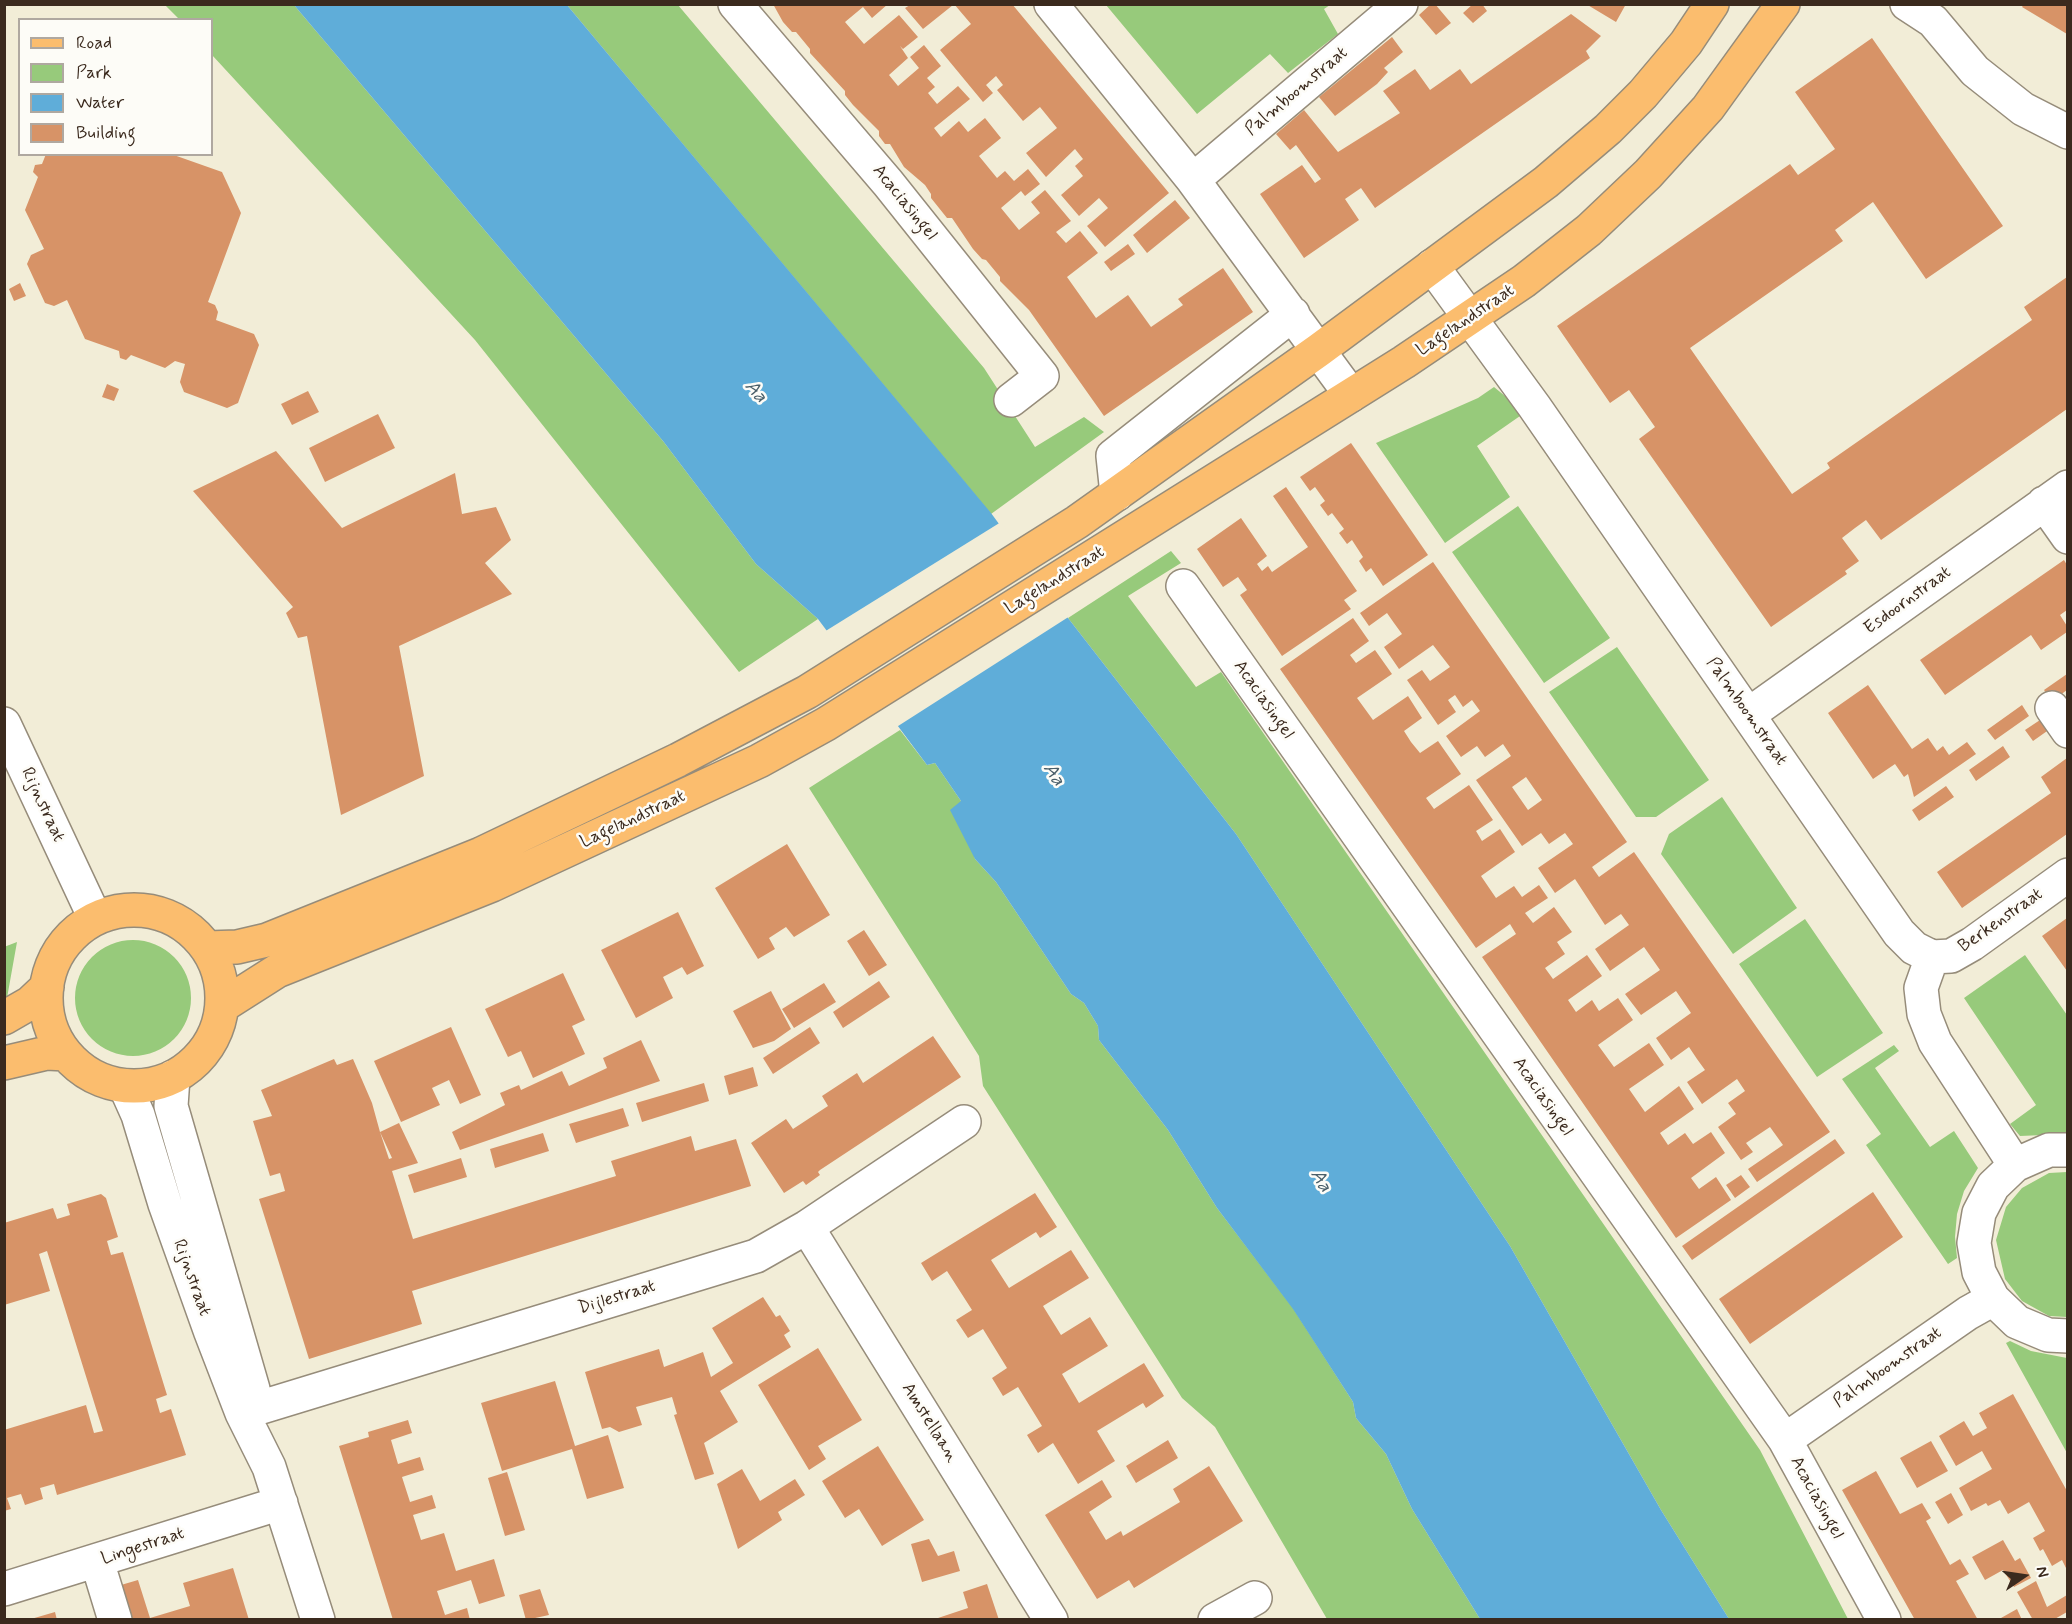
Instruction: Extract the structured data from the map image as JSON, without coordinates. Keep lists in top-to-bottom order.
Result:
{
  "streets": {
    "main road": ["Lagelandstraat"],
    "street": [
      "Palmboomstraat",
      "Acaciasingel",
      "Esdoornstraat",
      "Rijnstraat",
      "Berkenstraat",
      "Dijlestraat",
      "Amstellaan",
      "Lingestraat"
    ]
  },
  "crossings": [
    ["Palmboomstraat", "Acaciasingel"],
    ["Palmboomstraat", "Lagelandstraat"],
    ["Palmboomstraat", "Esdoornstraat"],
    ["Palmboomstraat", "Berkenstraat"],
    ["Lagelandstraat", "Rijnstraat"],
    ["Rijnstraat", "Dijlestraat"],
    ["Rijnstraat", "Lingestraat"],
    ["Dijlestraat", "Amstellaan"]
  ],
  "water": ["Aa"],
  "legend": [
    "Road",
    "Park",
    "Water",
    "Building"
  ],
  "north": "right"
}
